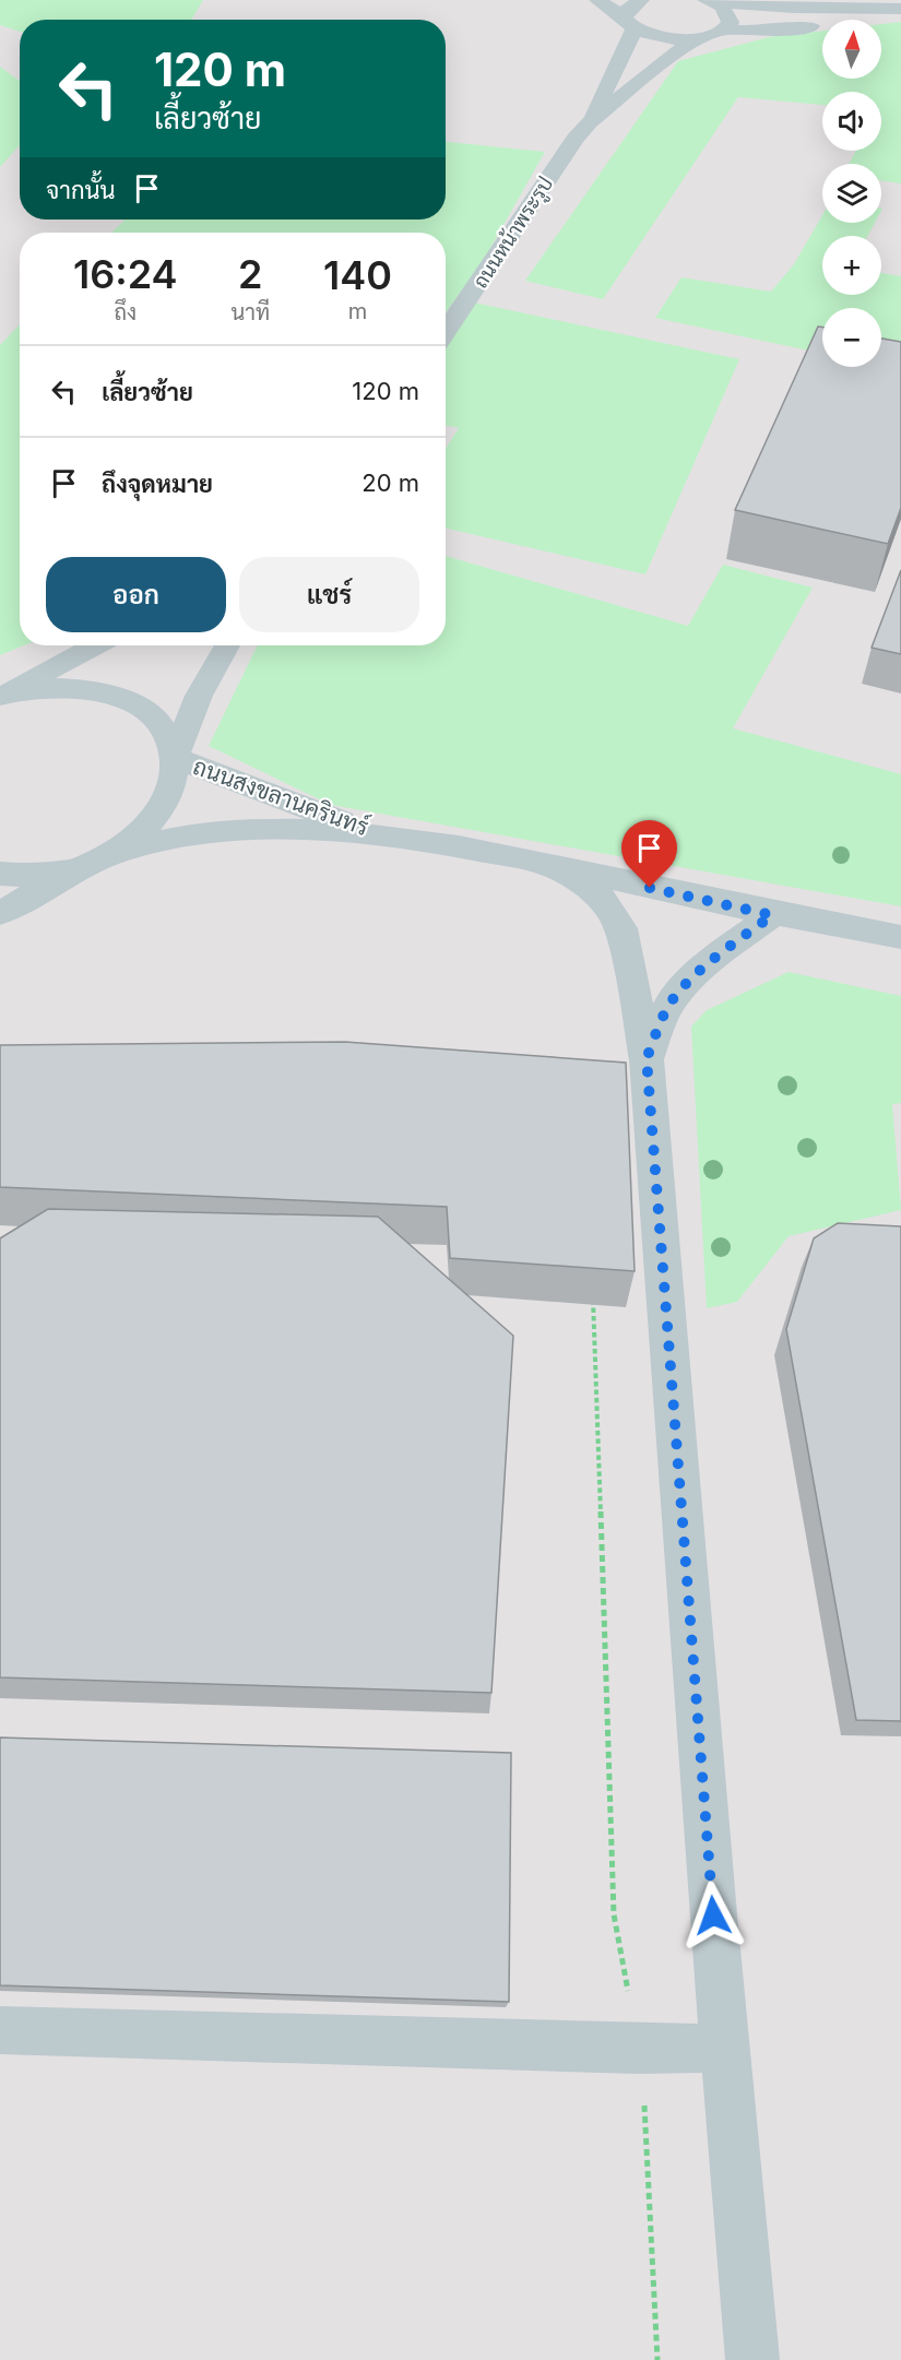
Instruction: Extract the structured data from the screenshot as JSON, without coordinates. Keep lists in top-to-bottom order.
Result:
{
  "streets": {
    "street": ["ถนนหน้าพระรูป", "ถนนสงขลานครินทร์"]
  },
  "north": "top",
  "page": {
    "map_buttons": ["+", "−"],
    "turn": ["120 m", "เลี้ยวซ้าย"],
    "then": "จากนั้น",
    "eta": [
      "16:24",
      "ถึง",
      "2",
      "นาที",
      "140",
      "m"
    ],
    "list": [
      {
        "name": "เลี้ยวซ้าย",
        "value": "120 m"
      },
      {
        "name": "ถึงจุดหมาย",
        "value": "20 m"
      }
    ],
    "buttons": ["ออก", "แชร์"]
  }
}
